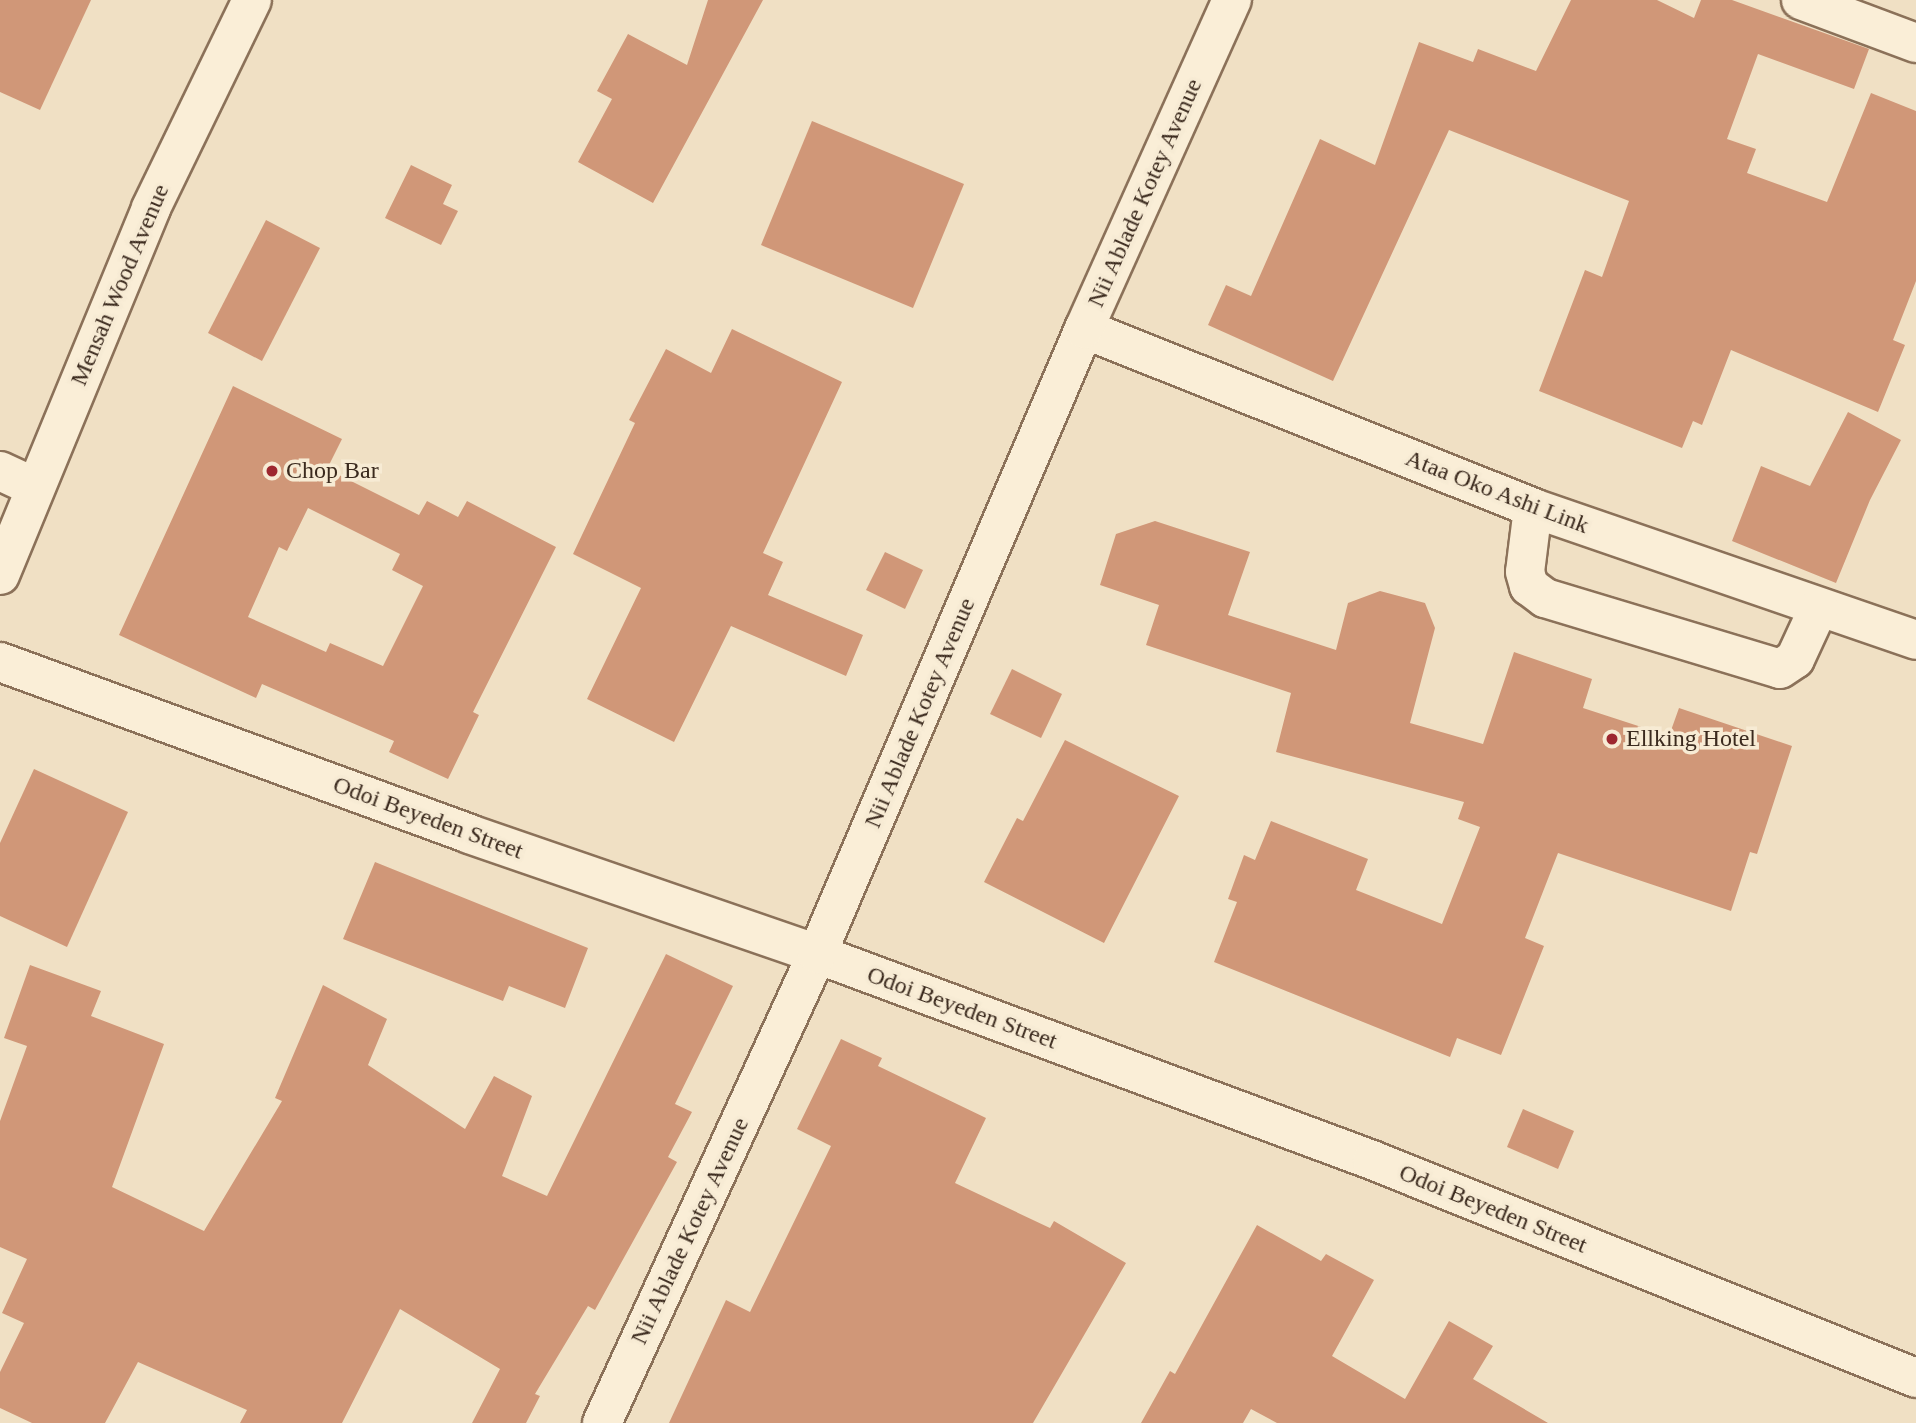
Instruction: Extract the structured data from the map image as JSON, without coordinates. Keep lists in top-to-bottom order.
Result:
{
  "streets": {
    "street": [
      "Nii Ablade Kotey Avenue",
      "Mensah Wood Avenue",
      "Ataa Oko Ashi Link",
      "Odoi Beyeden Street"
    ]
  },
  "crossings": [
    ["Nii Ablade Kotey Avenue", "Ataa Oko Ashi Link"],
    ["Nii Ablade Kotey Avenue", "Odoi Beyeden Street"]
  ],
  "places": ["Chop Bar", "Ellking Hotel"]
}
